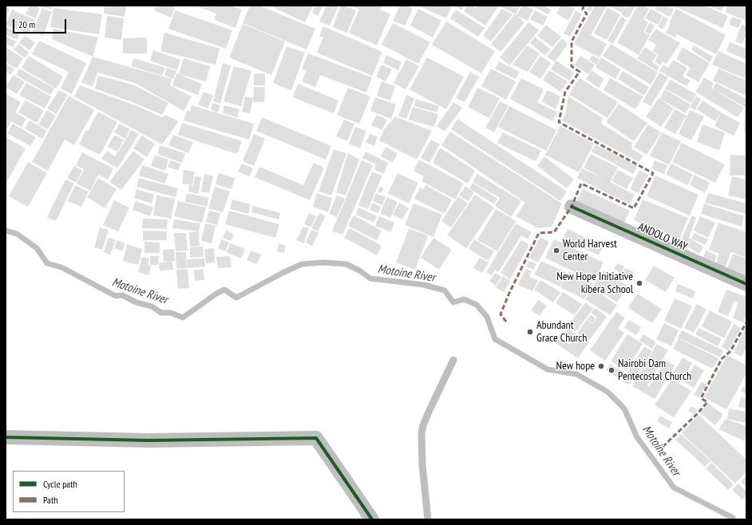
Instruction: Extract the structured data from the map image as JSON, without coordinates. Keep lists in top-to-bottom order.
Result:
{
  "streets": {
    "street": ["ANDOLO WAY"]
  },
  "water": ["Motoine River"],
  "places": [
    "World Harvest Center",
    "New Hope Initiative kibera School",
    "Abundant Grace Church",
    "New hope",
    "Nairobi Dam Pentecostal Church"
  ],
  "legend": ["Cycle path", "Path"],
  "scale_bar": "20 m"
}
